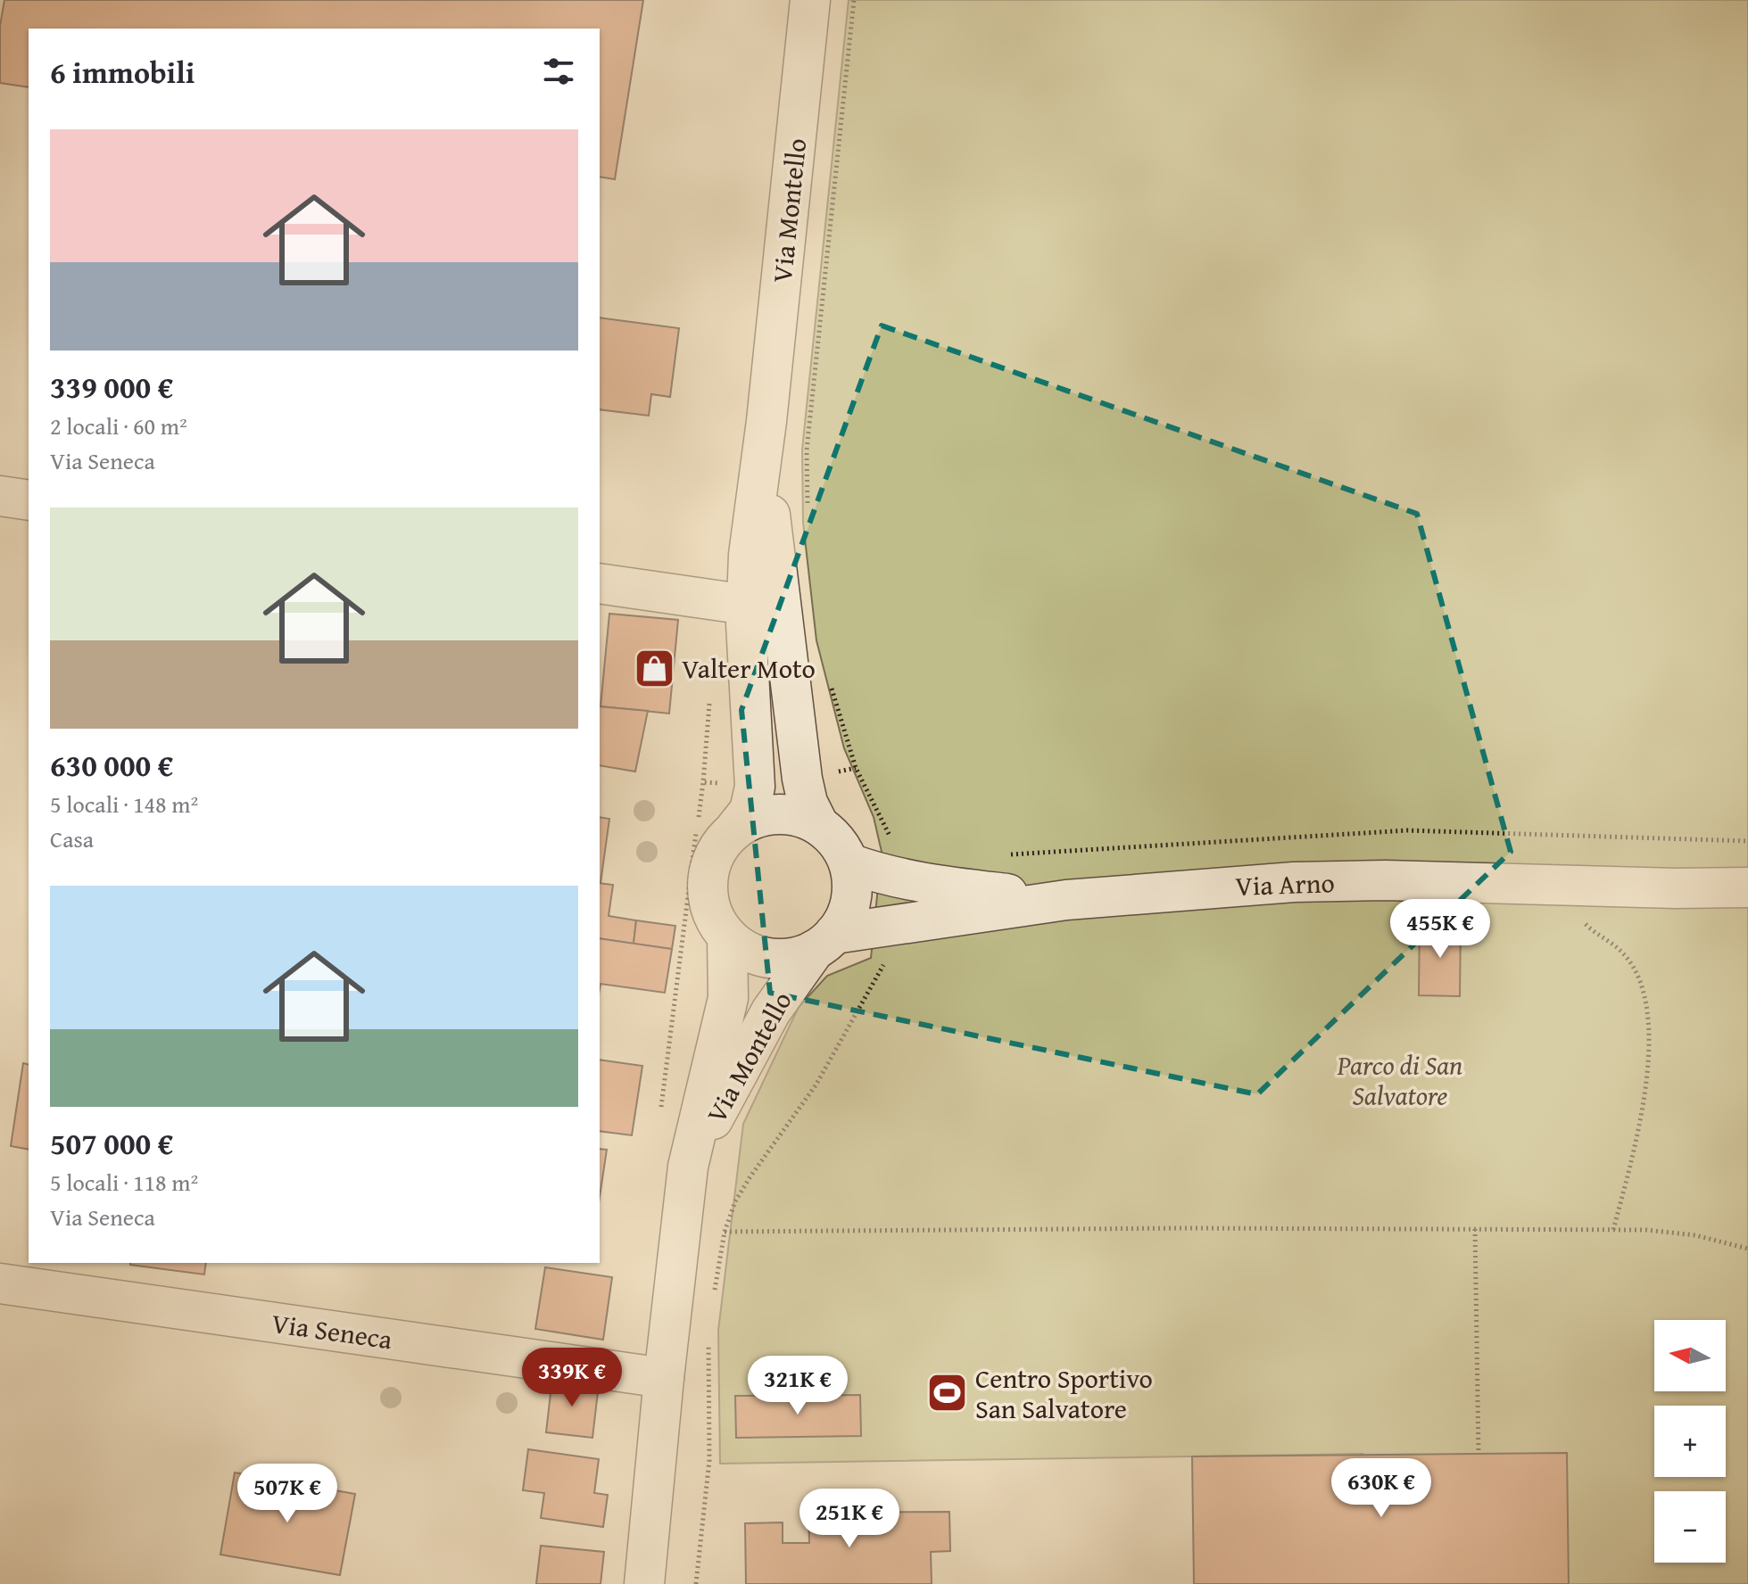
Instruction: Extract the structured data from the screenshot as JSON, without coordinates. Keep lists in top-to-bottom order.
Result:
{
  "streets": {
    "street": ["Via Montello", "Via Arno", "Via Seneca"]
  },
  "crossings": [
    ["Via Montello", "Via Arno"],
    ["Via Montello", "Via Seneca"]
  ],
  "parks": ["Parco di San Salvatore"],
  "places": {
    "shop": ["Valter Moto"],
    "sports": ["Centro Sportivo San Salvatore"]
  },
  "north": "left",
  "page": {
    "heading": "6 immobili",
    "list": [
      {
        "name": "339 000 €",
        "note": "2 locali · 60 m² · Via Seneca"
      },
      {
        "name": "630 000 €",
        "note": "5 locali · 148 m² · Casa"
      },
      {
        "name": "507 000 €",
        "note": "5 locali · 118 m² · Via Seneca"
      }
    ],
    "price": [
      "455K €",
      "339K €",
      "321K €",
      "630K €",
      "507K €",
      "251K €"
    ],
    "map_buttons": ["+", "−"]
  }
}
